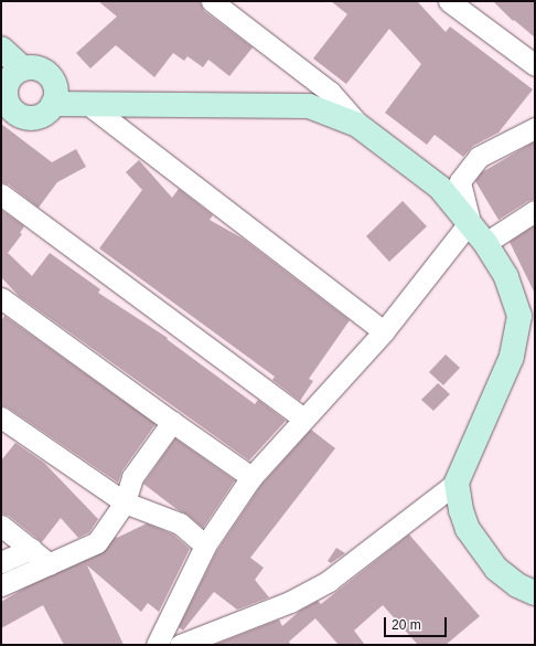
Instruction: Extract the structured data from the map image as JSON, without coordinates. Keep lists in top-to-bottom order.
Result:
{
  "scale_bar": "20 m"
}
